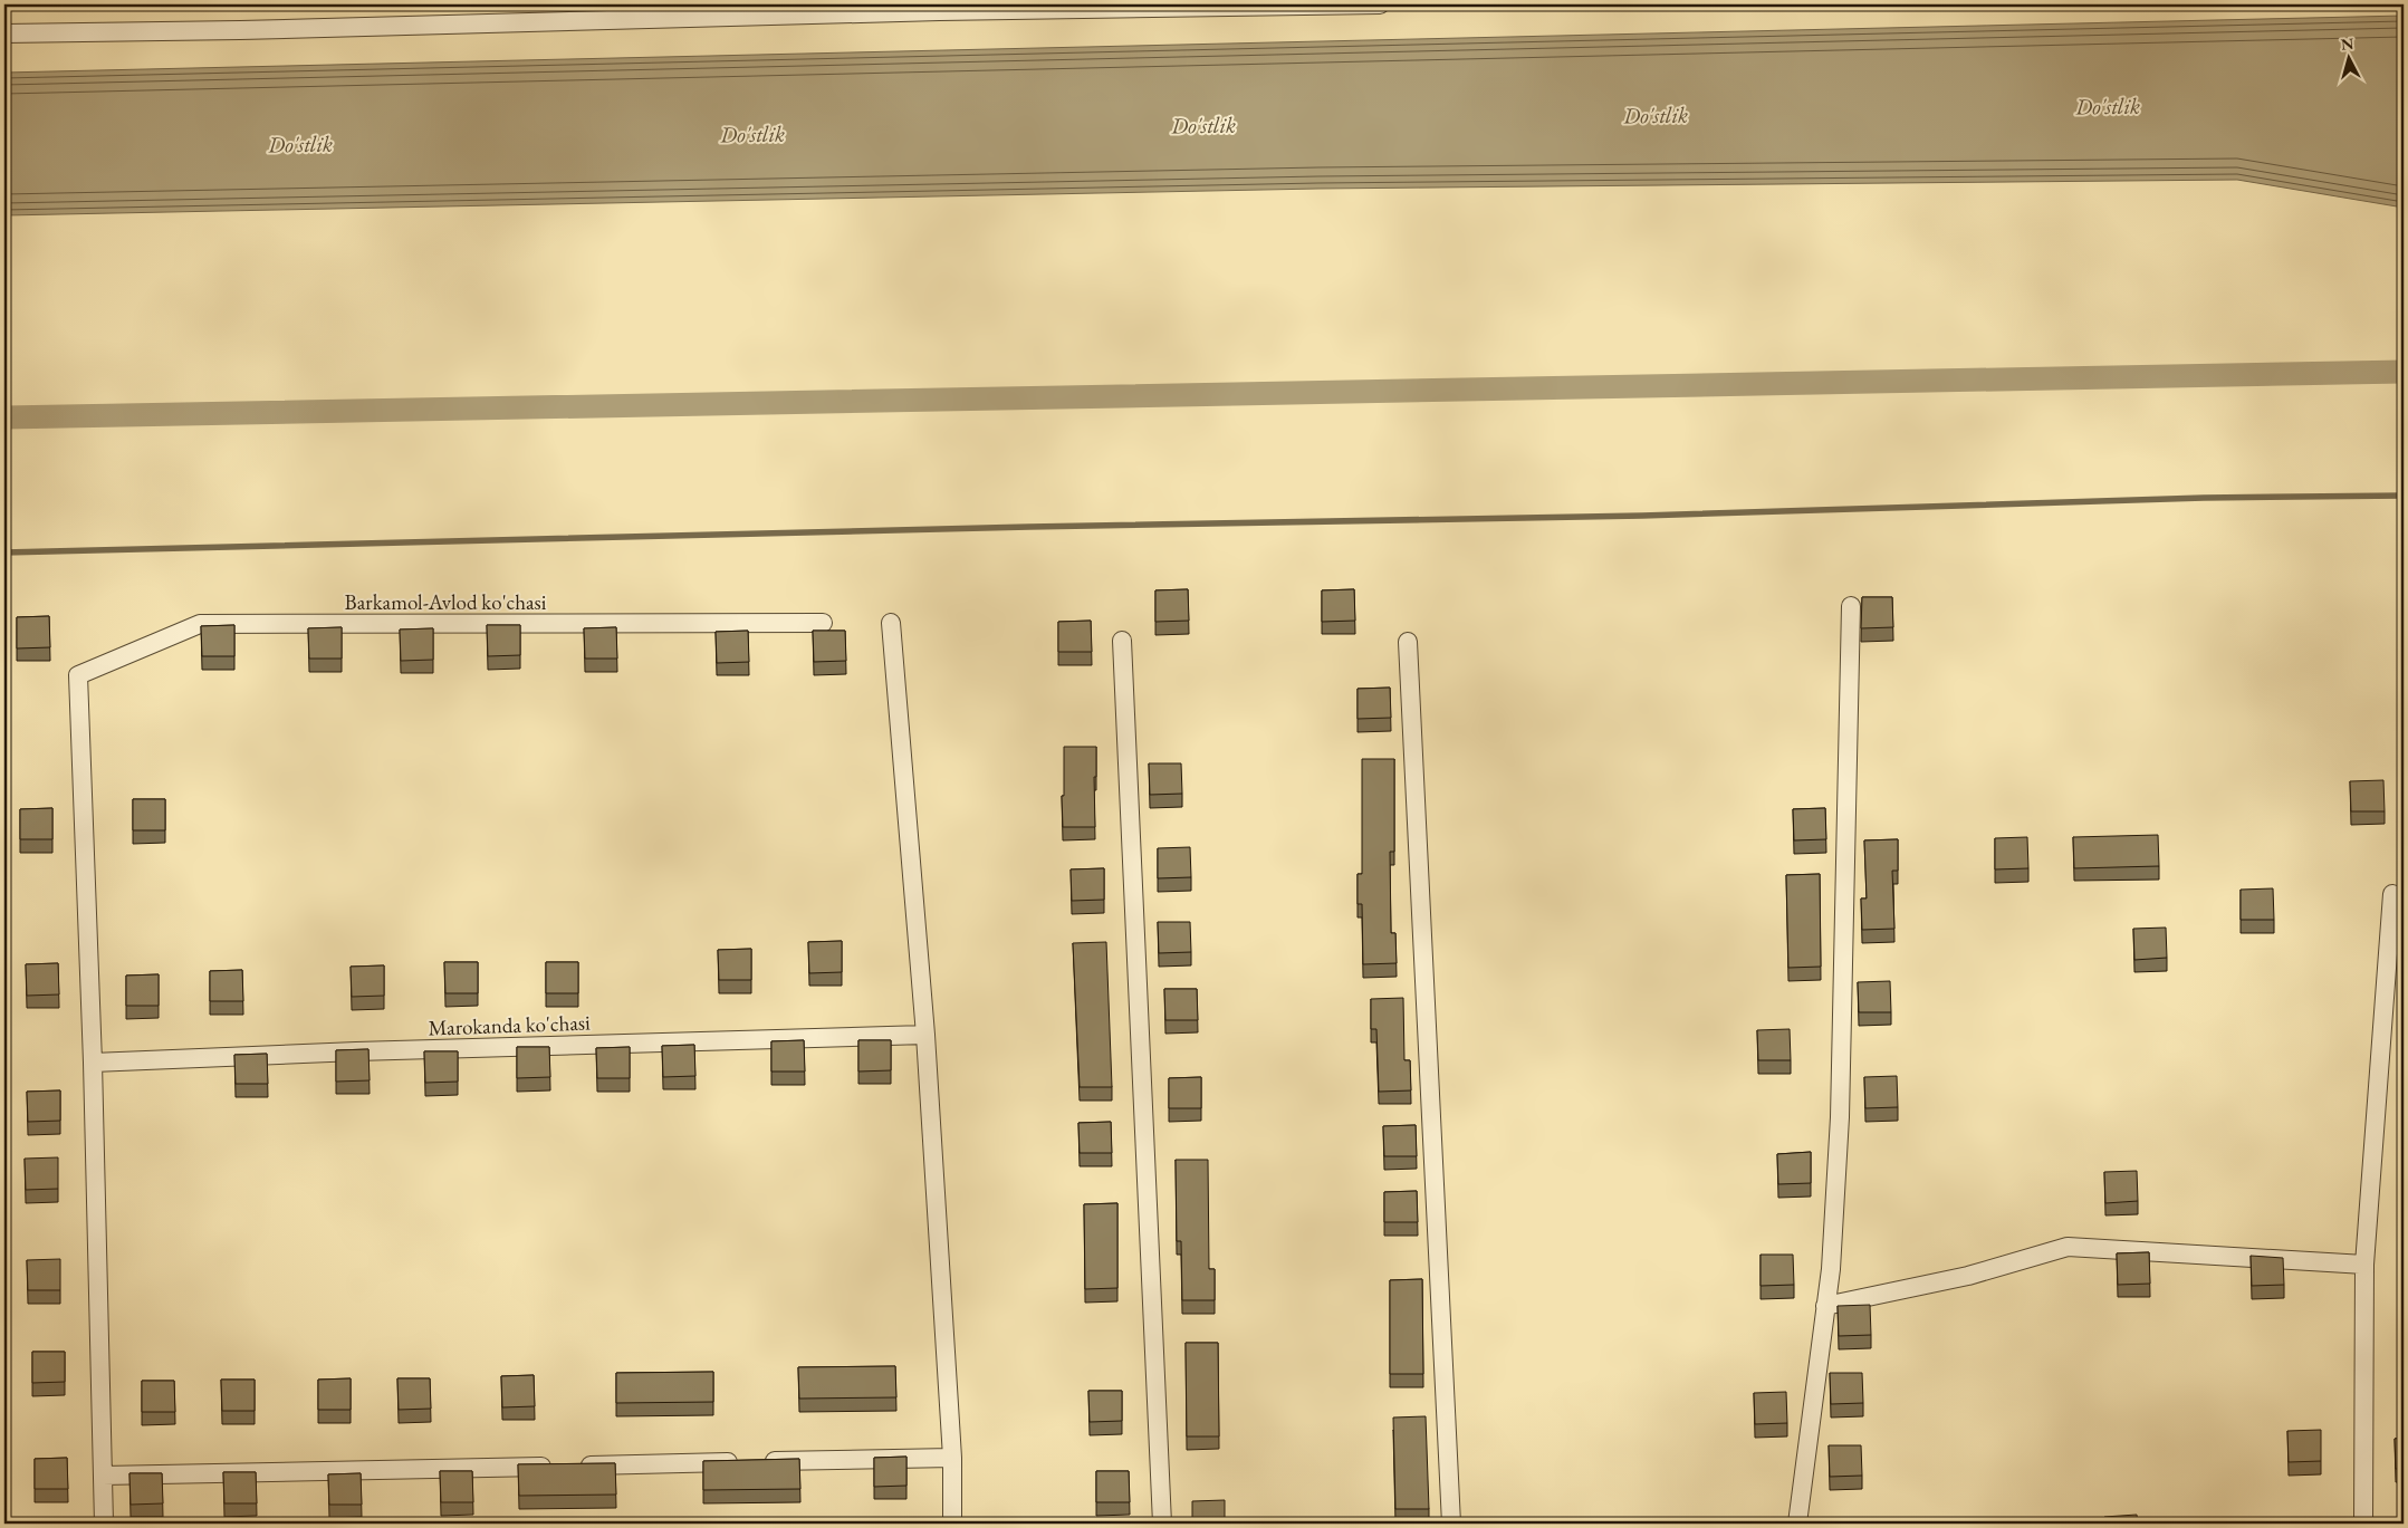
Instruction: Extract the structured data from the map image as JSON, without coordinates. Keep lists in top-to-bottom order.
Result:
{
  "streets": {
    "street": ["Barkamol-Avlod ko'chasi", "Marokanda ko'chasi"]
  },
  "crossings": [
    ["Barkamol-Avlod ko'chasi", "Marokanda ko'chasi"]
  ],
  "water": ["Do'stlik"],
  "north": "top"
}
